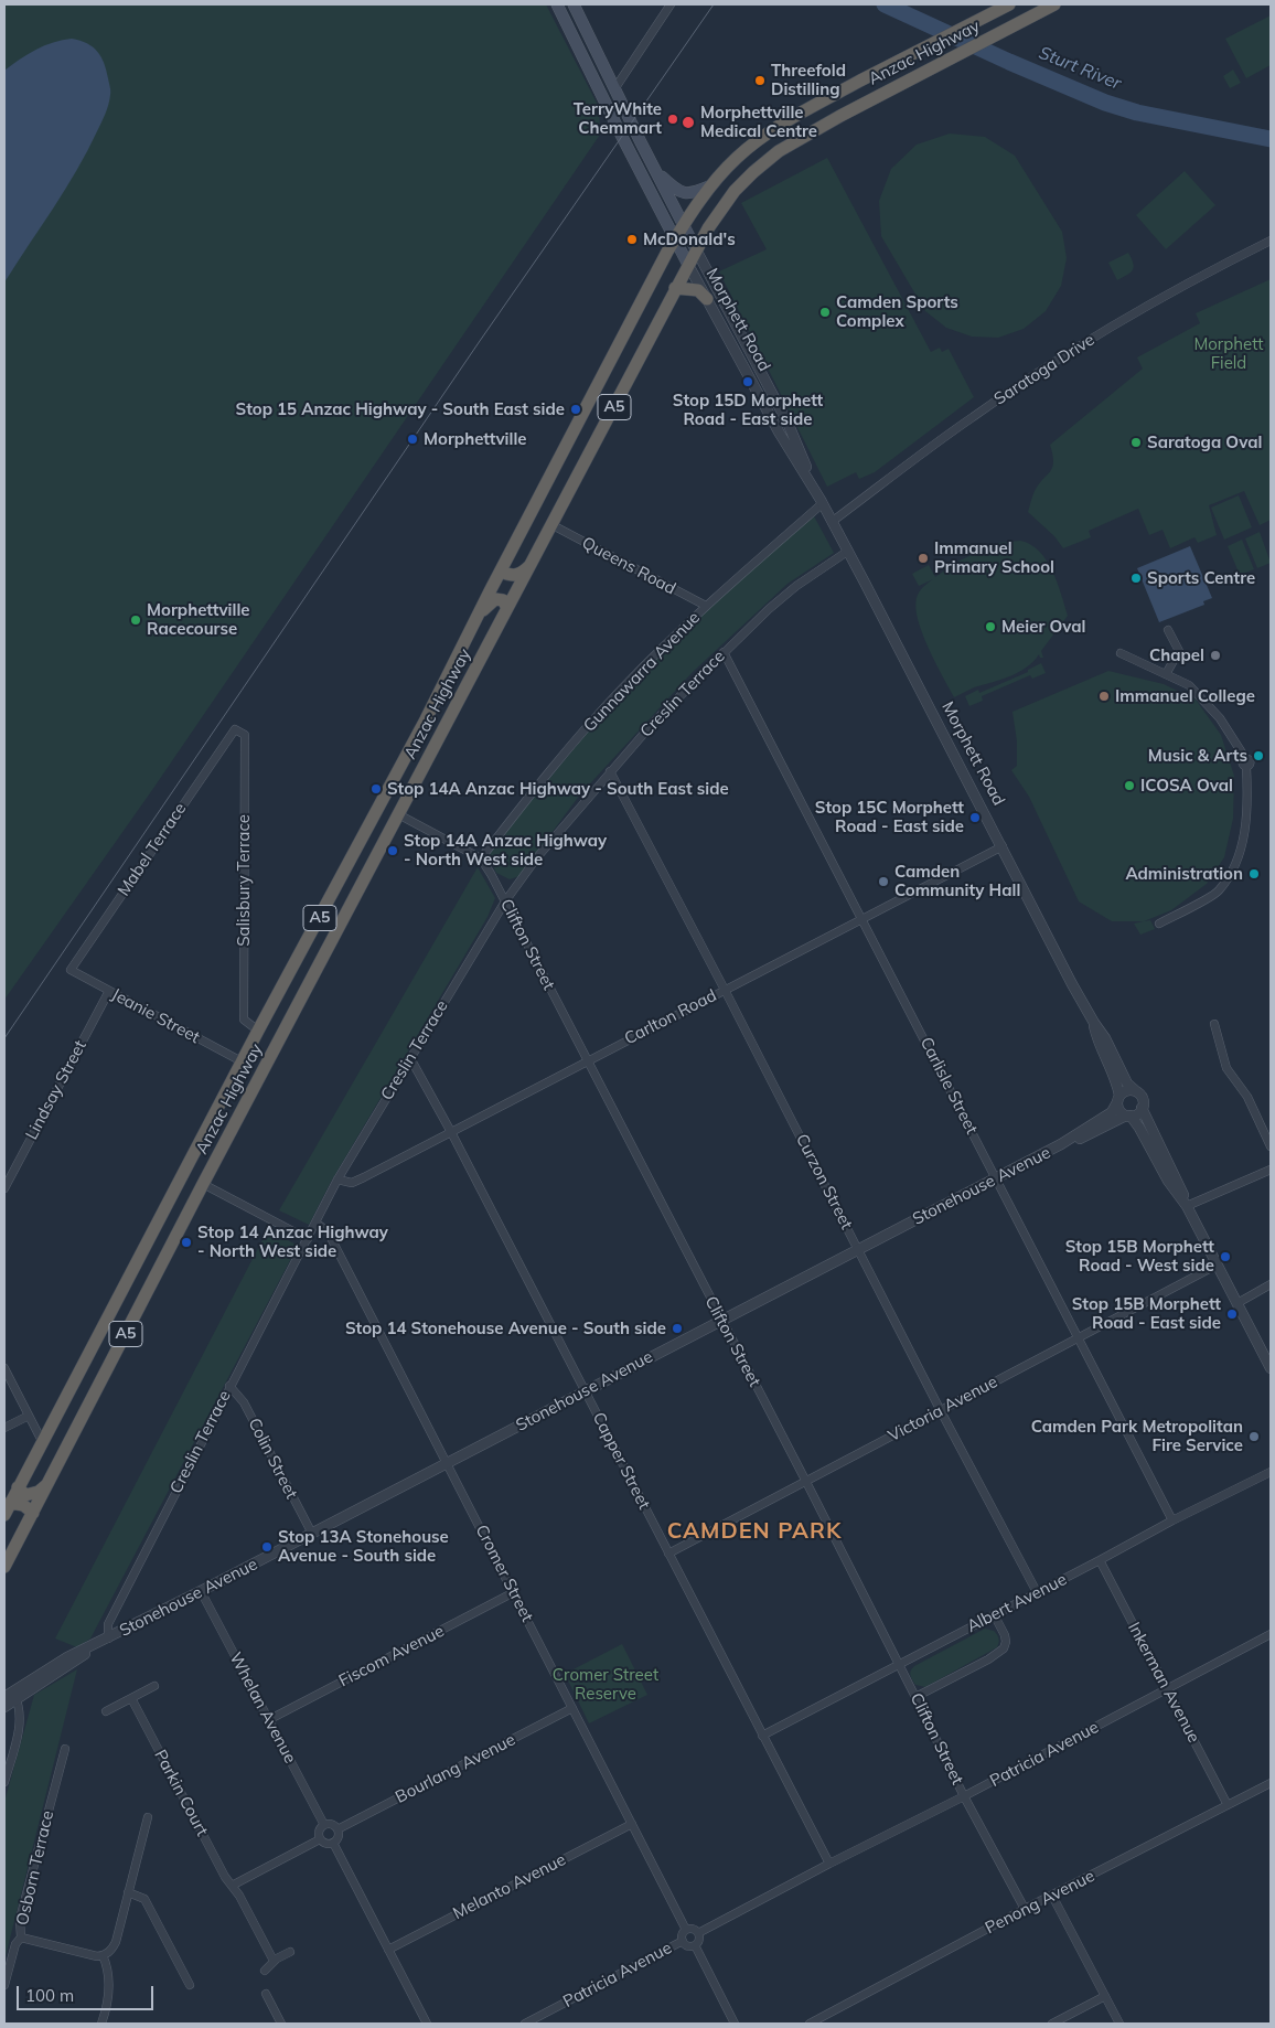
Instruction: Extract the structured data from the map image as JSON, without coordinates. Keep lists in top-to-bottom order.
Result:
{
  "streets": {
    "highway": ["Anzac Highway", "A5"],
    "main road": ["Morphett Road"],
    "street": [
      "Saratoga Drive",
      "Queens Road",
      "Gunnawarra Avenue",
      "Creslin Terrace",
      "Mabel Terrace",
      "Salisbury Terrace",
      "Clifton Street",
      "Jeanie Street",
      "Carlton Road",
      "Carlisle Street",
      "Lindsay Street",
      "Curzon Street",
      "Stonehouse Avenue",
      "Victoria Avenue",
      "Colin Street",
      "Capper Street",
      "Cromer Street",
      "Albert Avenue",
      "Fiscom Avenue",
      "Inkerman Avenue",
      "Whelan Avenue",
      "Patricia Avenue",
      "Bourlang Avenue",
      "Parkin Court",
      "Osborn Terrace",
      "Melanto Avenue",
      "Penong Avenue"
    ]
  },
  "crossings": [
    ["Anzac Highway", "Morphett Road"],
    ["Anzac Highway", "Queens Road"],
    ["Anzac Highway", "Salisbury Terrace"],
    ["Anzac Highway", "Jeanie Street"],
    ["Morphett Road", "Saratoga Drive"],
    ["Morphett Road", "Gunnawarra Avenue"],
    ["Morphett Road", "Creslin Terrace"],
    ["Morphett Road", "Carlton Road"],
    ["Morphett Road", "Stonehouse Avenue"],
    ["Queens Road", "Gunnawarra Avenue"],
    ["Gunnawarra Avenue", "Clifton Street"],
    ["Creslin Terrace", "Clifton Street"],
    ["Creslin Terrace", "Carlton Road"],
    ["Creslin Terrace", "Carlisle Street"],
    ["Creslin Terrace", "Curzon Street"],
    ["Creslin Terrace", "Stonehouse Avenue"],
    ["Creslin Terrace", "Colin Street"],
    ["Creslin Terrace", "Capper Street"],
    ["Creslin Terrace", "Cromer Street"],
    ["Mabel Terrace", "Salisbury Terrace"],
    ["Mabel Terrace", "Jeanie Street"],
    ["Clifton Street", "Carlton Road"],
    ["Clifton Street", "Stonehouse Avenue"],
    ["Clifton Street", "Victoria Avenue"],
    ["Clifton Street", "Albert Avenue"],
    ["Clifton Street", "Patricia Avenue"],
    ["Clifton Street", "Penong Avenue"],
    ["Jeanie Street", "Lindsay Street"],
    ["Carlton Road", "Carlisle Street"],
    ["Carlton Road", "Curzon Street"],
    ["Carlton Road", "Capper Street"],
    ["Carlisle Street", "Stonehouse Avenue"],
    ["Carlisle Street", "Victoria Avenue"],
    ["Carlisle Street", "Albert Avenue"],
    ["Curzon Street", "Stonehouse Avenue"],
    ["Curzon Street", "Victoria Avenue"],
    ["Curzon Street", "Albert Avenue"],
    ["Stonehouse Avenue", "Colin Street"],
    ["Stonehouse Avenue", "Capper Street"],
    ["Stonehouse Avenue", "Cromer Street"],
    ["Stonehouse Avenue", "Whelan Avenue"],
    ["Victoria Avenue", "Capper Street"],
    ["Capper Street", "Albert Avenue"],
    ["Capper Street", "Patricia Avenue"],
    ["Cromer Street", "Fiscom Avenue"],
    ["Cromer Street", "Patricia Avenue"],
    ["Cromer Street", "Bourlang Avenue"],
    ["Cromer Street", "Melanto Avenue"],
    ["Albert Avenue", "Inkerman Avenue"],
    ["Fiscom Avenue", "Whelan Avenue"],
    ["Inkerman Avenue", "Patricia Avenue"],
    ["Inkerman Avenue", "Penong Avenue"],
    ["Whelan Avenue", "Bourlang Avenue"]
  ],
  "districts": ["CAMDEN PARK"],
  "water": ["Sturt River"],
  "parks": ["Morphett Field", "Cromer Street Reserve"],
  "places": [
    "Threefold Distilling",
    "TerryWhite Chemmart",
    "Morphettville Medical Centre",
    "McDonald's",
    "Camden Sports Complex",
    "Stop 15D Morphett Road - East side",
    "Stop 15 Anzac Highway - South East side",
    "Morphettville",
    "Saratoga Oval",
    "Immanuel Primary School",
    "Sports Centre",
    "Morphettville Racecourse",
    "Meier Oval",
    "Chapel",
    "Immanuel College",
    "Music & Arts",
    "ICOSA Oval",
    "Stop 14A Anzac Highway - South East side",
    "Stop 15C Morphett Road - East side",
    "Stop 14A Anzac Highway - North West side",
    "Administration",
    "Camden Community Hall",
    "Stop 14 Anzac Highway - North West side",
    "Stop 15B Morphett Road - West side",
    "Stop 15B Morphett Road - East side",
    "Stop 14 Stonehouse Avenue - South side",
    "Camden Park Metropolitan Fire Service",
    "Stop 13A Stonehouse Avenue - South side"
  ],
  "scale_bar": "100 m"
}
